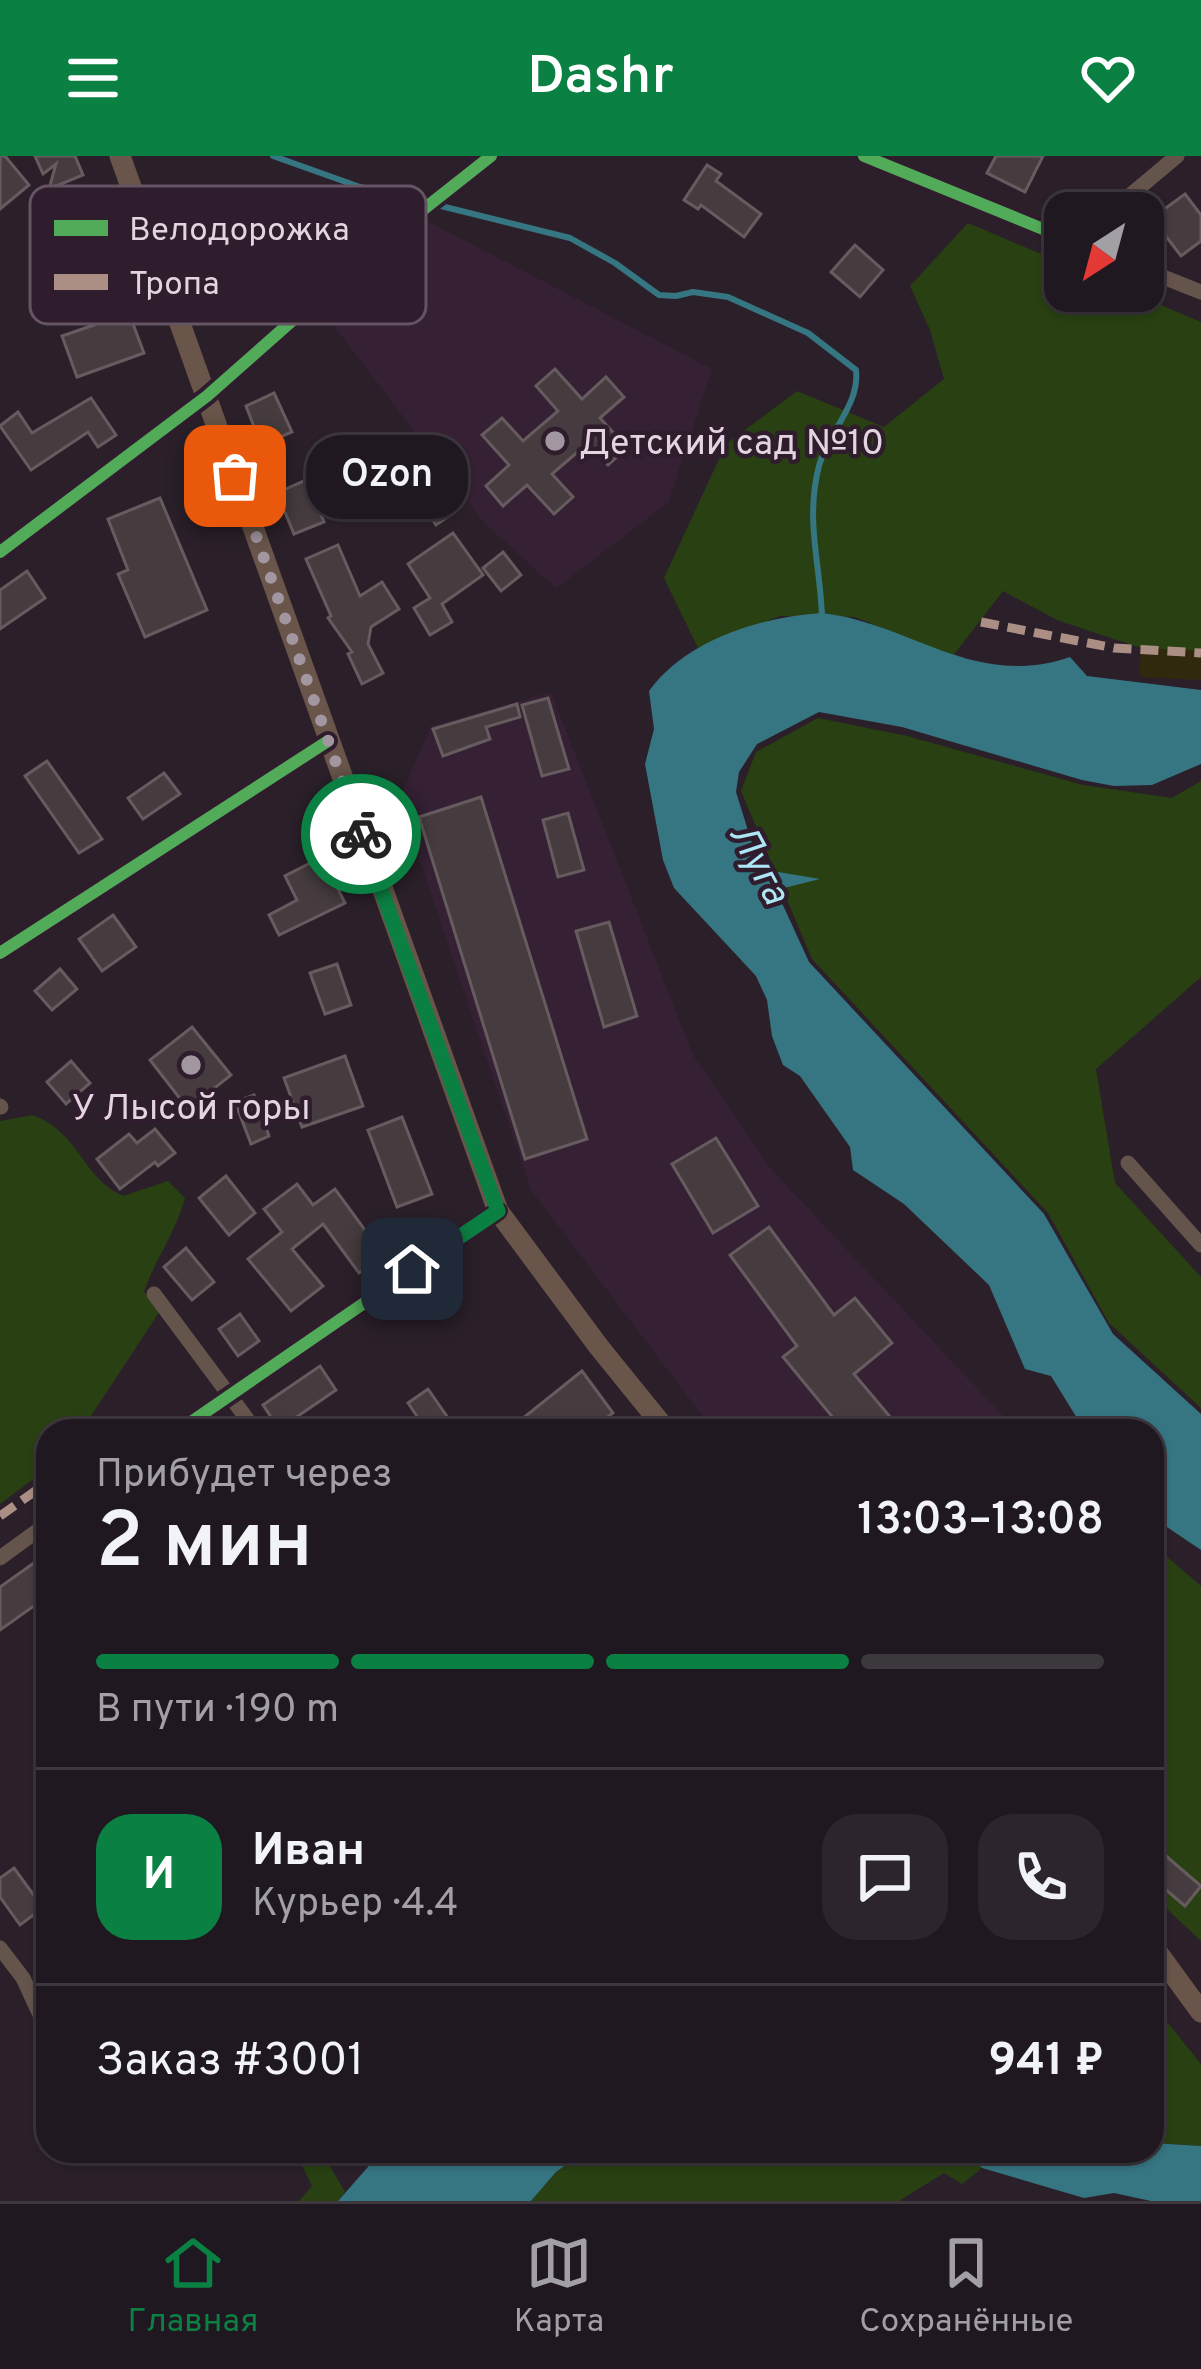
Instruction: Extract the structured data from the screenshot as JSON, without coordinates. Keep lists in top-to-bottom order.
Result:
{
  "water": ["Луга"],
  "places": ["Детский сад №10", "Ozon", "У Лысой горы"],
  "legend": ["Велодорожка", "Тропа"],
  "north": "bottom left",
  "page": {
    "header": "Dashr",
    "bubble": "Ozon",
    "heading": ["2 мин", "Прибудет через", "13:03–13:08"],
    "panel": [
      "Иван",
      "Курьер · 4.4",
      "Заказ #3001",
      "941 ₽"
    ],
    "bar": "В пути · 190 m",
    "round": "И",
    "tabs": ["Главная", "Карта", "Сохранённые"]
  }
}
